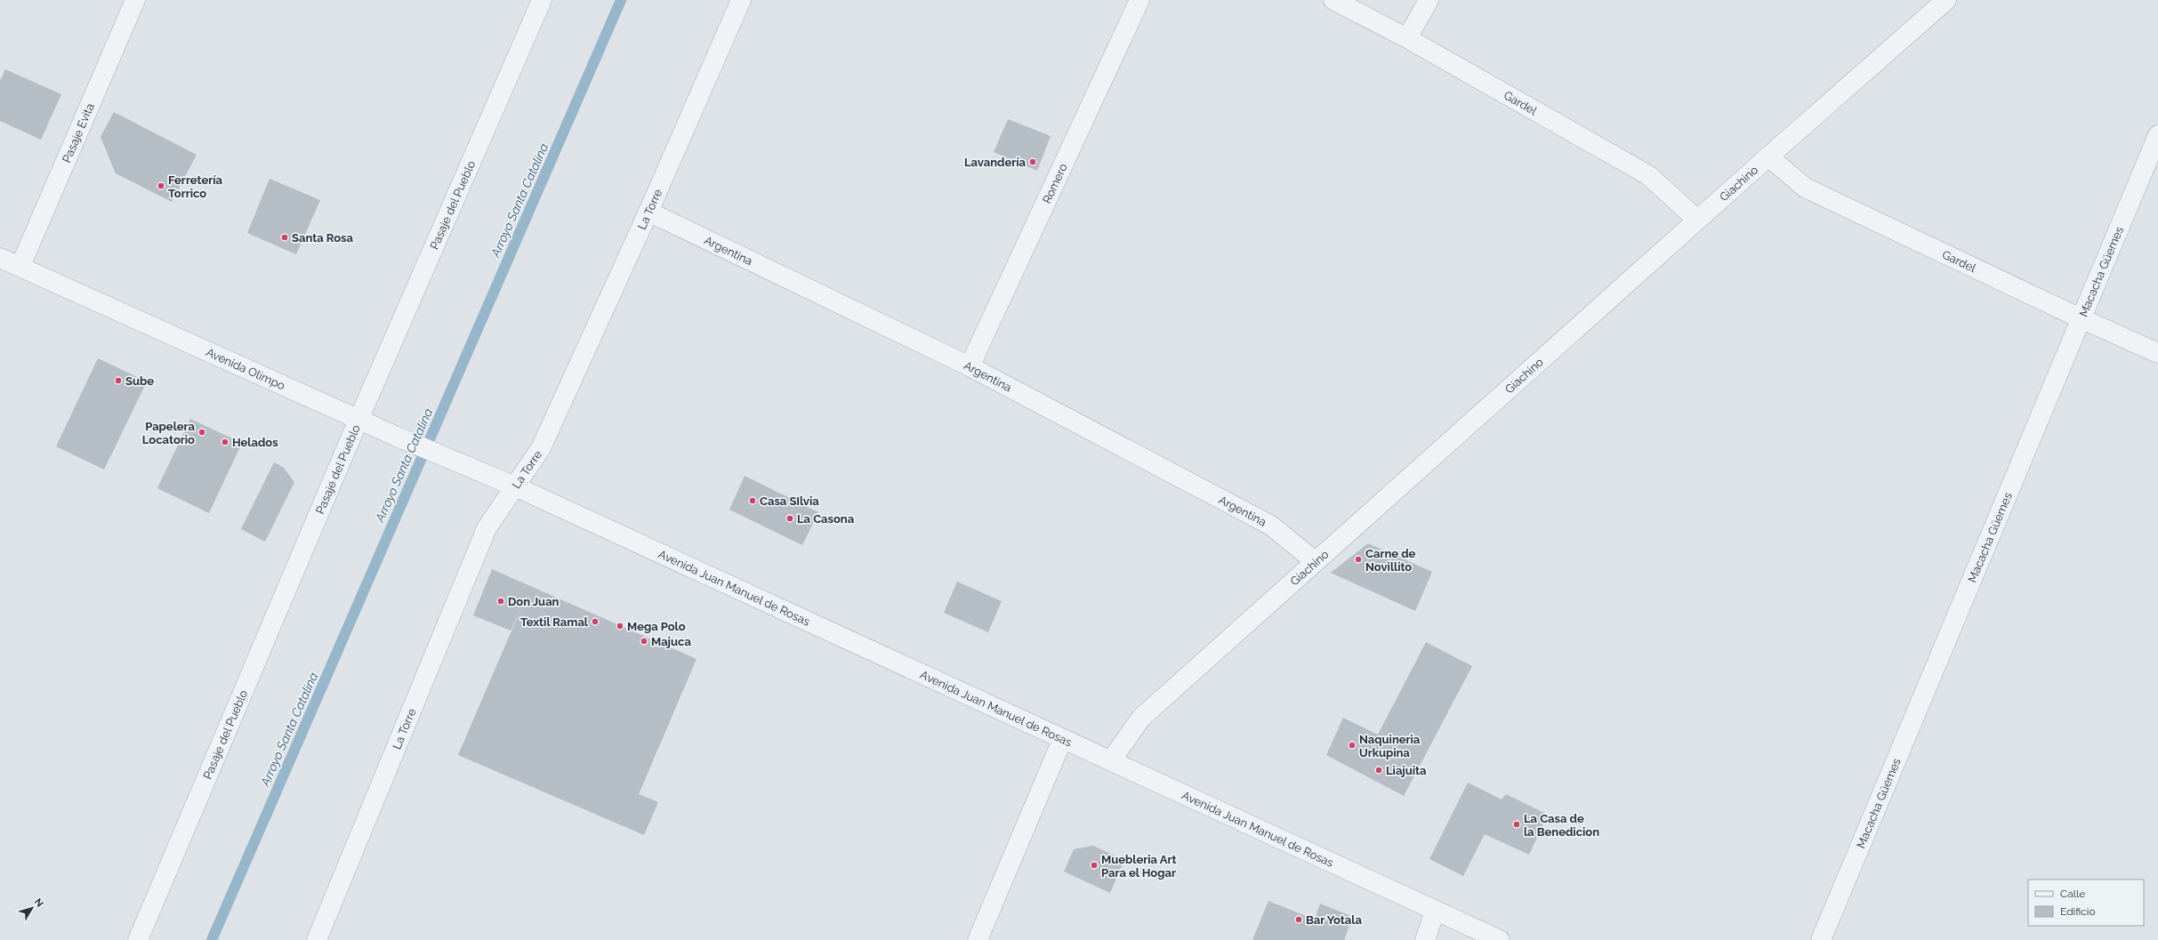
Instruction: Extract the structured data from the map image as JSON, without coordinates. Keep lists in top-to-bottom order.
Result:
{
  "streets": {
    "street": [
      "Gardel",
      "Pasaje Evita",
      "Romero",
      "Giachino",
      "Pasaje del Pueblo",
      "La Torre",
      "Argentina",
      "Macacha Güemes",
      "Avenida Olimpo",
      "Avenida Juan Manuel de Rosas"
    ]
  },
  "crossings": [
    ["Gardel", "Giachino"],
    ["Gardel", "Macacha Güemes"],
    ["Pasaje Evita", "Avenida Olimpo"],
    ["Romero", "Argentina"],
    ["Giachino", "Argentina"],
    ["Giachino", "Avenida Juan Manuel de Rosas"],
    ["Pasaje del Pueblo", "Avenida Olimpo"],
    ["La Torre", "Argentina"],
    ["La Torre", "Avenida Juan Manuel de Rosas"],
    ["Avenida Olimpo", "Avenida Juan Manuel de Rosas"]
  ],
  "water": ["Arroyo Santa Catalina"],
  "places": [
    "Lavandería",
    "Ferretería Torrico",
    "Santa Rosa",
    "Sube",
    "Papelera Locatorio",
    "Helados",
    "Casa SIlvia",
    "La Casona",
    "Carne de Novillito",
    "Don Juan",
    "Textil Ramal",
    "Mega Polo",
    "Majuca",
    "Naquineria Urkupina",
    "Liajuita",
    "La Casa de la Benedicion",
    "Muebleria Art Para el Hogar",
    "Bar Yotala"
  ],
  "legend": ["Calle", "Edificio"],
  "north": "top right"
}
